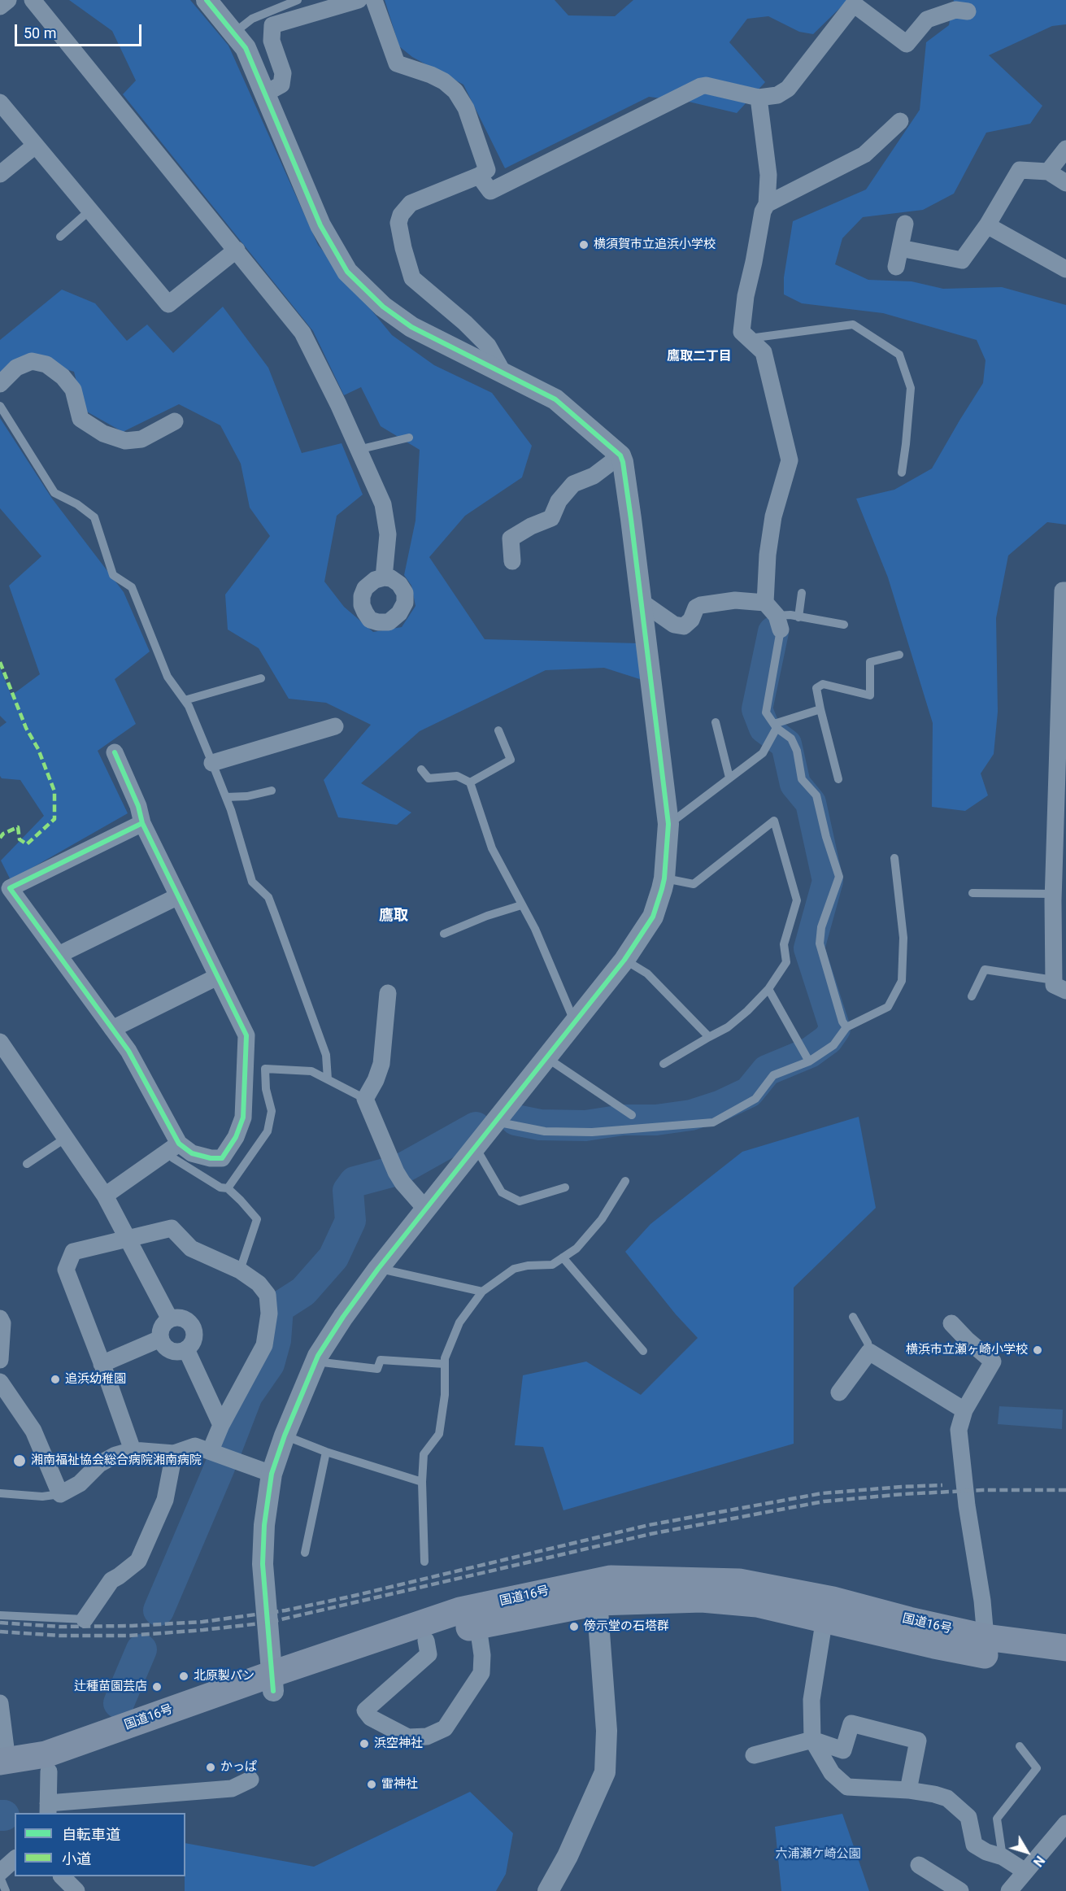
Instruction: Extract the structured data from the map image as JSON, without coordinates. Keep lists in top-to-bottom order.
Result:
{
  "streets": {
    "highway": ["国道16号"]
  },
  "districts": ["鷹取二丁目", "鷹取"],
  "parks": ["六浦瀬ケ崎公園"],
  "places": [
    "横須賀市立追浜小学校",
    "横浜市立瀬ヶ崎小学校",
    "追浜幼稚園",
    "湘南福祉協会総合病院湘南病院",
    "傍示堂の石塔群",
    "北原製パン",
    "辻種苗園芸店",
    "浜空神社",
    "かっぱ",
    "雷神社"
  ],
  "legend": ["自転車道", "小道"],
  "scale_bar": "50 m",
  "north": "bottom right"
}
